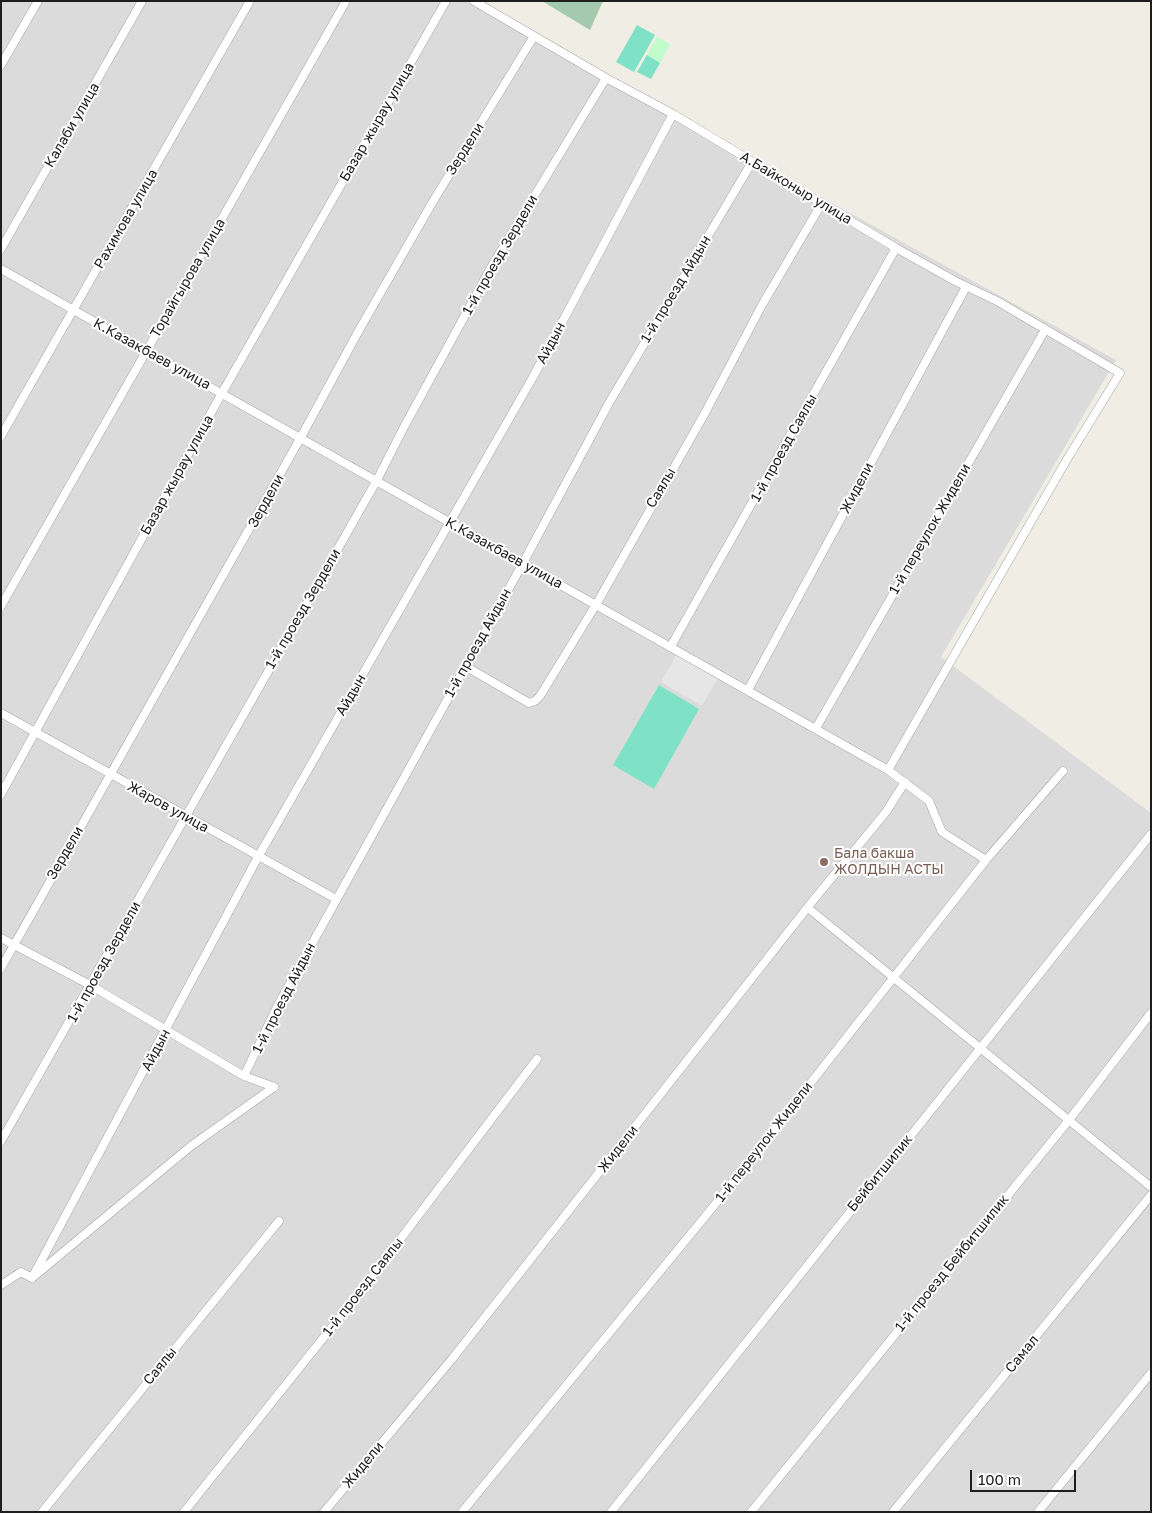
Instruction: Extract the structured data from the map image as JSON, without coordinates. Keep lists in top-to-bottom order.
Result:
{
  "streets": {
    "street": [
      "Базар жырау улица",
      "Калаби улица",
      "Зердели",
      "А.Байконыр улица",
      "Рахимова улица",
      "1-й проезд Зердели",
      "Торайгырова улица",
      "1-й проезд Айдын",
      "Айдын",
      "К.Казакбаев улица",
      "1-й проезд Саялы",
      "Саялы",
      "Жидели",
      "1-й переулок Жидели",
      "Жаров улица",
      "Бейбитшилик",
      "1-й проезд Бейбитшилик",
      "Самал"
    ]
  },
  "crossings": [
    ["Базар жырау улица", "К.Казакбаев улица"],
    ["Базар жырау улица", "Жаров улица"],
    ["Зердели", "А.Байконыр улица"],
    ["Зердели", "К.Казакбаев улица"],
    ["Зердели", "Жаров улица"],
    ["А.Байконыр улица", "1-й проезд Зердели"],
    ["А.Байконыр улица", "1-й проезд Айдын"],
    ["А.Байконыр улица", "Айдын"],
    ["А.Байконыр улица", "К.Казакбаев улица"],
    ["А.Байконыр улица", "1-й проезд Саялы"],
    ["А.Байконыр улица", "Саялы"],
    ["А.Байконыр улица", "Жидели"],
    ["А.Байконыр улица", "1-й переулок Жидели"],
    ["Рахимова улица", "К.Казакбаев улица"],
    ["1-й проезд Зердели", "К.Казакбаев улица"],
    ["1-й проезд Зердели", "Жаров улица"],
    ["Торайгырова улица", "К.Казакбаев улица"],
    ["1-й проезд Айдын", "К.Казакбаев улица"],
    ["1-й проезд Айдын", "Саялы"],
    ["1-й проезд Айдын", "Жаров улица"],
    ["Айдын", "К.Казакбаев улица"],
    ["Айдын", "Жаров улица"],
    ["К.Казакбаев улица", "1-й проезд Саялы"],
    ["К.Казакбаев улица", "Саялы"],
    ["К.Казакбаев улица", "Жидели"],
    ["К.Казакбаев улица", "1-й переулок Жидели"]
  ],
  "places": ["Бала бакша ЖОЛДЫН АСТЫ"],
  "scale_bar": "100 m"
}
